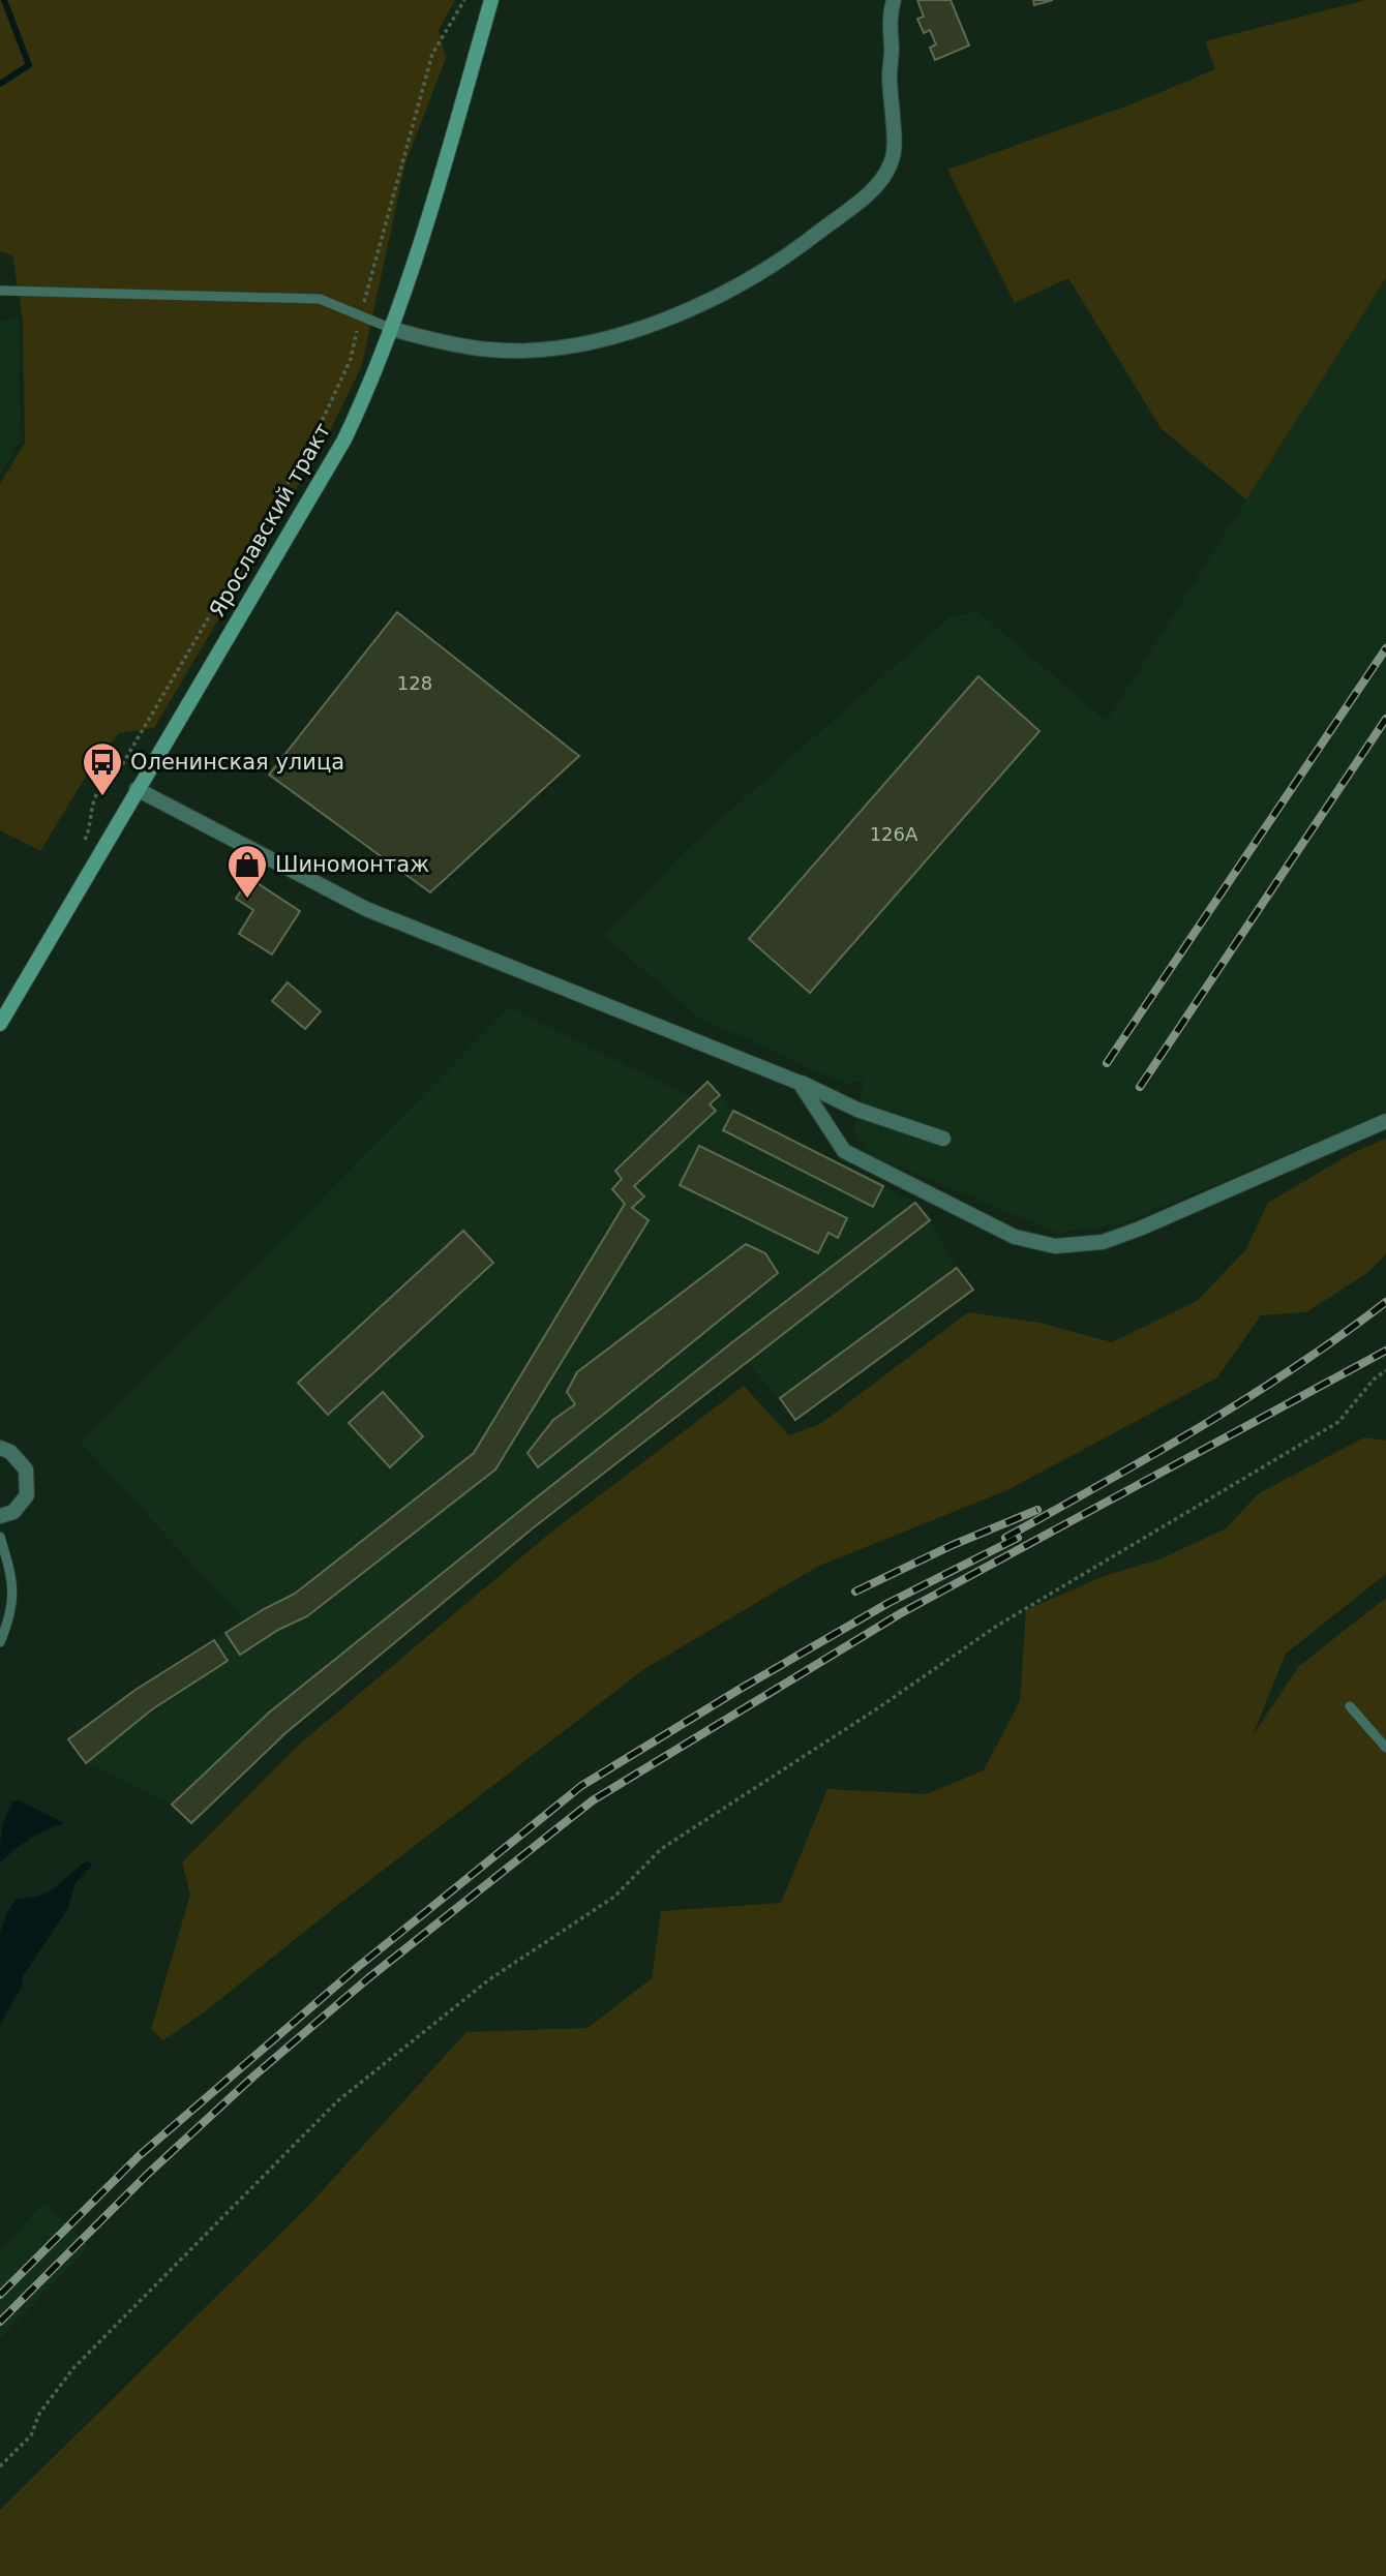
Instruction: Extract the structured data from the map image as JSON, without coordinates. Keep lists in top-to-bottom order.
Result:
{
  "streets": {
    "street": ["Ярославский тракт"]
  },
  "places": {
    "bus stop": ["Оленинская улица"],
    "shop": ["Шиномонтаж"]
  },
  "house_numbers": ["128", "126А"]
}
